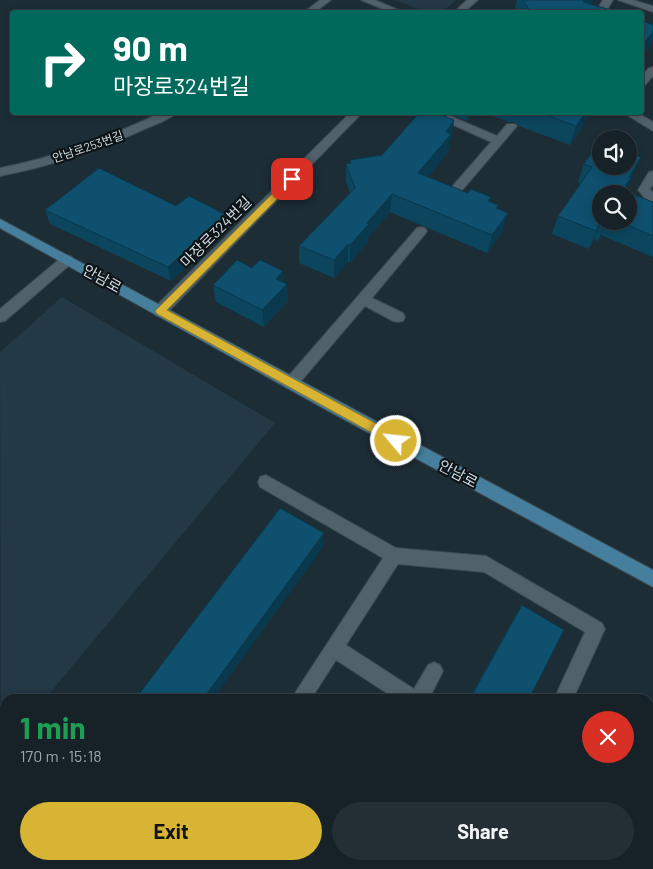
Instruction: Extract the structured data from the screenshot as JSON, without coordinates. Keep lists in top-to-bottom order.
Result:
{
  "streets": {
    "main road": ["안남로"],
    "street": ["안남로253번길", "마장로324번길"]
  },
  "crossings": [
    ["마장로324번길", "안남로"]
  ],
  "page": {
    "turn": ["90 m", "마장로324번길"],
    "heading": ["1 min", "170 m · 15:18"],
    "buttons": ["Exit", "Share"]
  }
}
